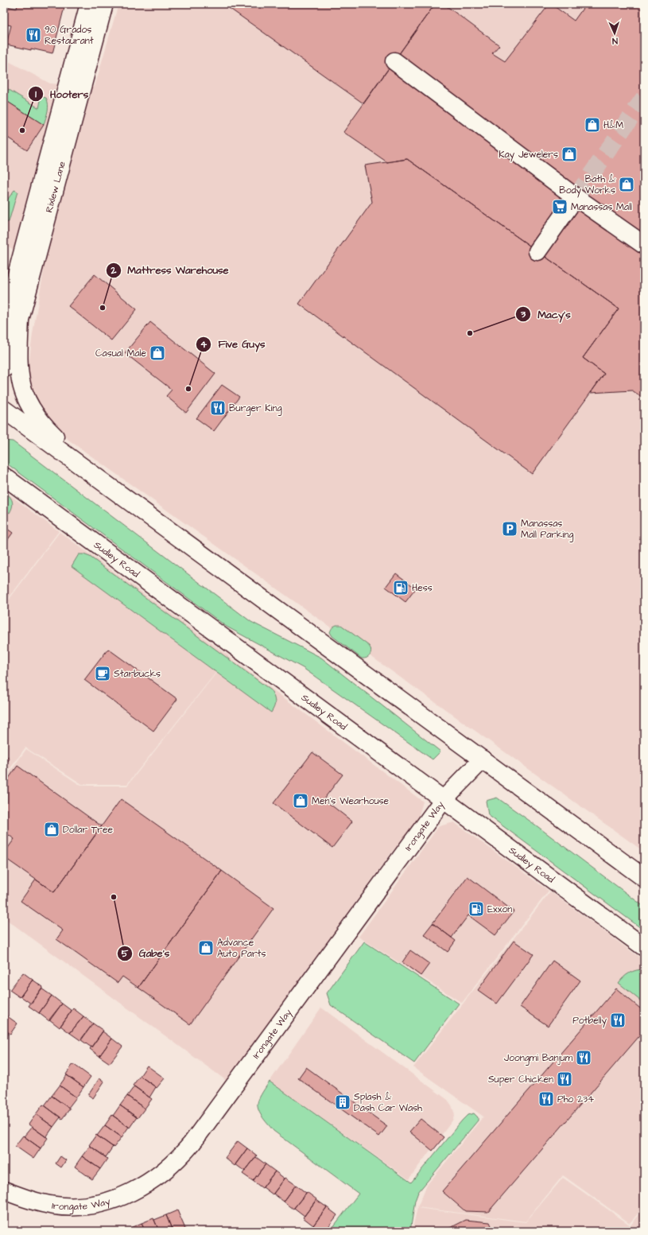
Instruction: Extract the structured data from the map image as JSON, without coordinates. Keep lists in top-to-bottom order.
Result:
{
  "streets": {
    "main road": ["Rixlew Lane", "Sudley Road", "Irongate Way"]
  },
  "crossings": [
    ["Sudley Road", "Irongate Way"]
  ],
  "places": {
    "restaurant": [
      "90 Grados Restaurant",
      "Burger King",
      "Potbelly",
      "Joongmi Banjum",
      "Super Chicken",
      "Pho 234"
    ],
    "shop": [
      "H&M",
      "Kay Jewelers",
      "Bath & Body Works",
      "Casual Male",
      "Men's Wearhouse",
      "Dollar Tree",
      "Advance Auto Parts"
    ],
    "other": [
      "Hooters",
      "Mattress Warehouse",
      "Macy's",
      "Five Guys",
      "Gabe's"
    ],
    "supermarket": ["Manassas Mall"],
    "parking": ["Manassas Mall Parking"],
    "fuel station": ["Hess", "Exxon"],
    "cafe": ["Starbucks"],
    "building": ["Splash & Dash Car Wash"]
  },
  "north": "bottom"
}
